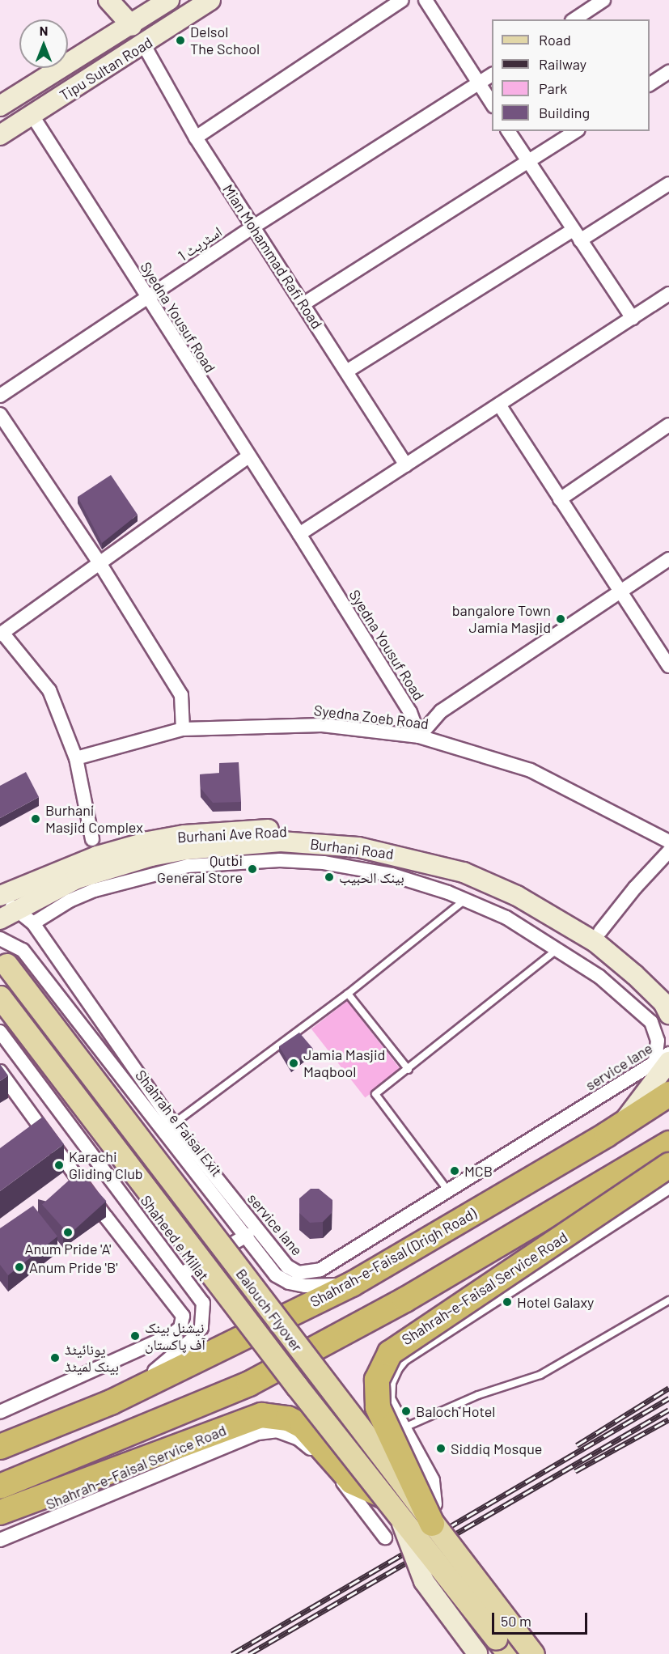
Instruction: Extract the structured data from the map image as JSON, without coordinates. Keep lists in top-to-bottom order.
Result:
{
  "streets": {
    "highway": ["Shahrah-e-Faisal (Drigh Road)"],
    "main road": ["Balouch Flyover"],
    "street": [
      "Tipu Sultan Road",
      "اسٹریٹ 1",
      "Mian Mohammad Rafi Road",
      "Syedna Yousuf Road",
      "Syedna Zoeb Road",
      "Burhani Ave Road",
      "Burhani Road",
      "service lane",
      "Shahrah e Faisal Exit",
      "Shaheed e Millat",
      "Shahrah-e-Faisal Service Road"
    ]
  },
  "crossings": [
    ["Tipu Sultan Road", "Mian Mohammad Rafi Road"],
    ["Tipu Sultan Road", "Syedna Yousuf Road"],
    ["اسٹریٹ 1", "Mian Mohammad Rafi Road"],
    ["اسٹریٹ 1", "Syedna Yousuf Road"],
    ["Syedna Yousuf Road", "Syedna Zoeb Road"],
    ["Burhani Ave Road", "Burhani Road"],
    ["Burhani Ave Road", "service lane"],
    ["Burhani Road", "service lane"],
    ["Shahrah e Faisal Exit", "Shahrah-e-Faisal (Drigh Road)"],
    ["Shaheed e Millat", "Shahrah-e-Faisal (Drigh Road)"],
    ["Shahrah-e-Faisal Service Road", "Balouch Flyover"]
  ],
  "places": [
    "Delsol The School",
    "bangalore Town Jamia Masjid",
    "Burhani Masjid Complex",
    "Qutbi General Store",
    "بينک الحبيب",
    "Jamia Masjid Maqbool",
    "Karachi Gliding Club",
    "MCB",
    "Anum Pride 'A'",
    "Anum Pride 'B'",
    "Hotel Galaxy",
    "نیشنل بینک آف پاکستان",
    "یونائیٹڈ بینک لمیٹڈ",
    "Baloch Hotel",
    "Siddiq Mosque"
  ],
  "legend": [
    "Road",
    "Railway",
    "Park",
    "Building"
  ],
  "scale_bar": "50 m",
  "north": "top"
}
